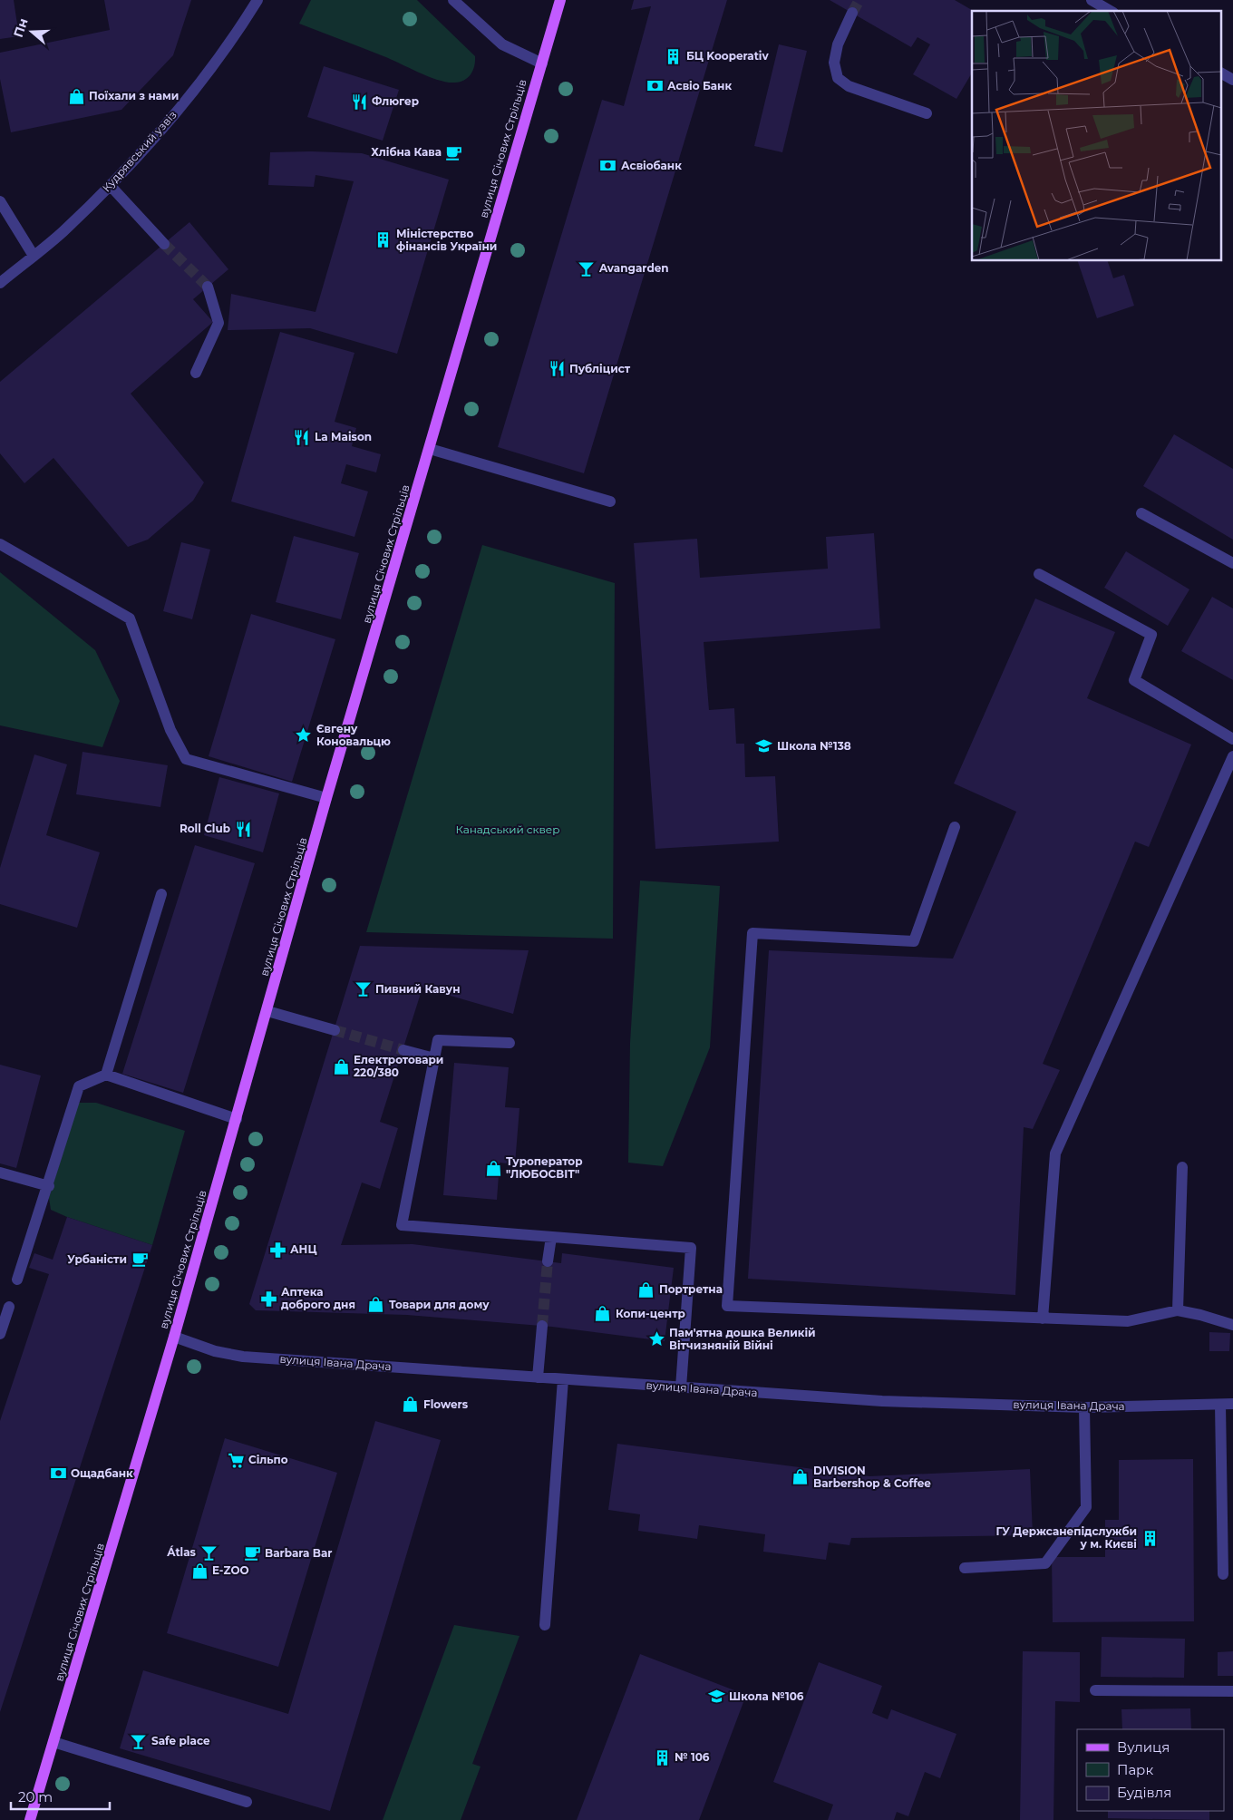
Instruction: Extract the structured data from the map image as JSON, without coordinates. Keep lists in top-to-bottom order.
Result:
{
  "streets": {
    "main road": ["вулиця Січових Стрільців"],
    "street": ["Кудрявський узвіз", "вулиця Івана Драча"]
  },
  "crossings": [
    ["вулиця Січових Стрільців", "вулиця Івана Драча"]
  ],
  "parks": ["Канадський сквер"],
  "places": {
    "building": [
      "БЦ Kooperativ",
      "Міністерство фінансів України",
      "ГУ Держсанепідслужби у м. Києві",
      "№ 106"
    ],
    "bank": ["Асвіо Банк", "Асвіобанк", "Ощадбанк"],
    "shop": [
      "Поїхали з нами",
      "Електротовари 220/380",
      "Туроператор \"ЛЮБОСВІТ\"",
      "Портретна",
      "Товари для дому",
      "Копи-центр",
      "Flowers",
      "DIVISION Barbershop & Coffee",
      "E-ZOO"
    ],
    "restaurant": [
      "Флюгер",
      "Публіцист",
      "La Maison",
      "Roll Club"
    ],
    "cafe": ["Хлібна Кава", "Урбаністи", "Barbara Bar"],
    "bar": [
      "Avangarden",
      "Пивний Кавун",
      "Átlas",
      "Safe place"
    ],
    "place": ["Євгену Коновальцю", "Пам'ятна дошка Великій Вітчизняній Війні"],
    "school or university": ["Школа №138", "Школа №106"],
    "pharmacy": ["АНЦ", "Аптека доброго дня"],
    "supermarket": ["Сільпо"]
  },
  "legend": ["Вулиця", "Парк", "Будівля"],
  "scale_bar": "20 m",
  "north": "left"
}
